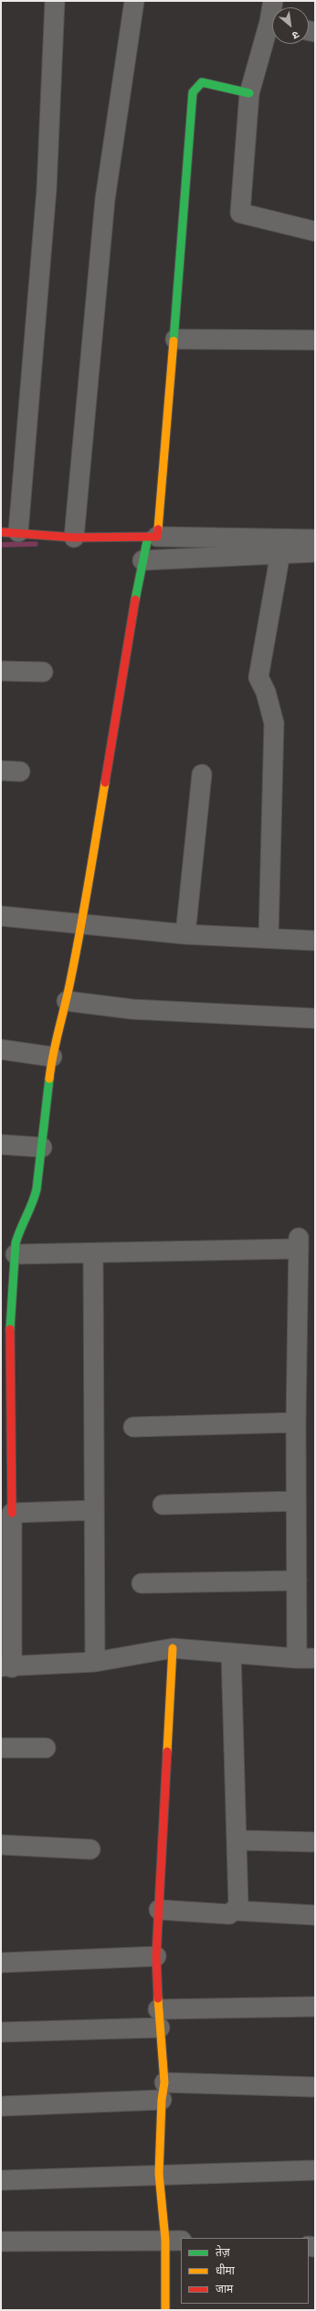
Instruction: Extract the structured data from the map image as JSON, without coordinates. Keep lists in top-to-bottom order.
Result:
{
  "legend": ["तेज़", "धीमा", "जाम"],
  "north": "bottom right"
}
